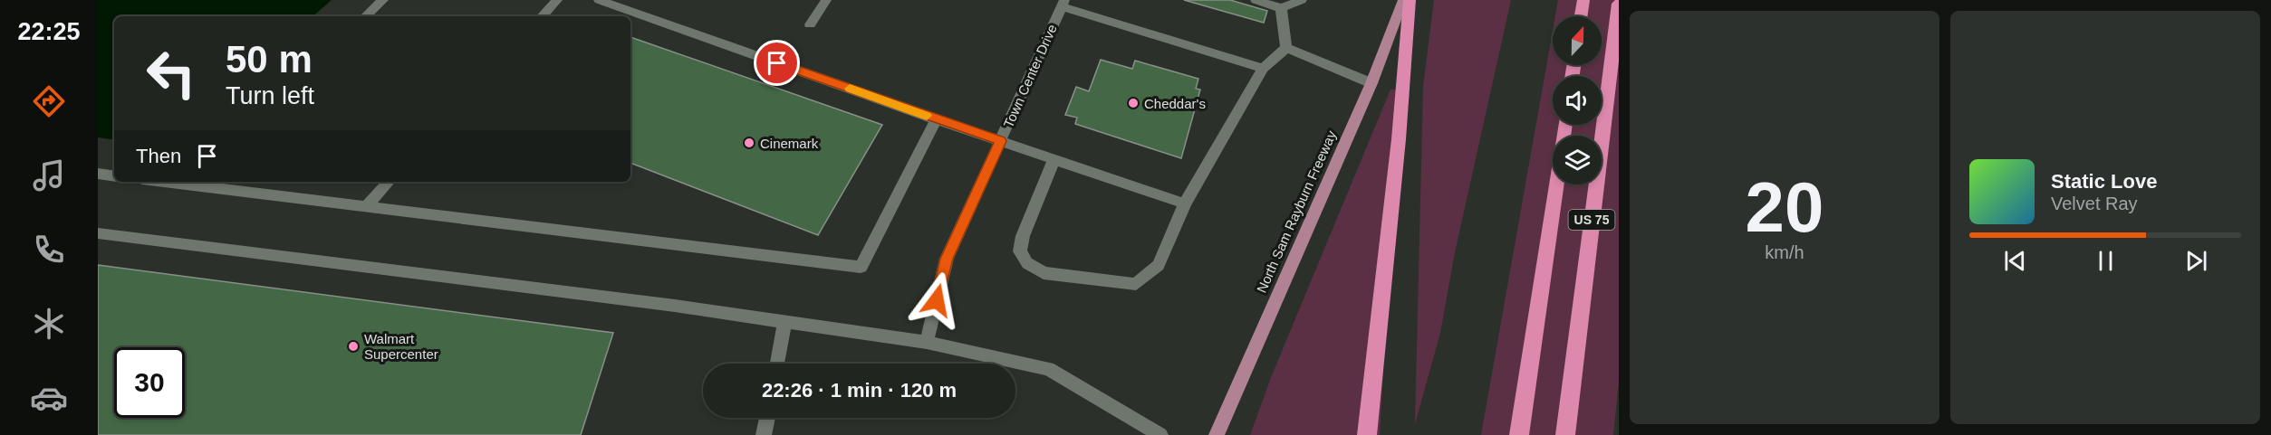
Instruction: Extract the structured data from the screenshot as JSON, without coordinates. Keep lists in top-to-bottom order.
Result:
{
  "streets": {
    "highway": ["US 75"],
    "main road": ["North Sam Rayburn Freeway"],
    "street": ["Town Center Drive"]
  },
  "places": ["Cheddar's", "Cinemark", "Walmart Supercenter"],
  "north": "top",
  "page": {
    "tabs": "22:25",
    "tile": ["20", "km/h"],
    "turn": ["50 m", "Turn left"],
    "then": "Then",
    "song": ["Static Love", "Velvet Ray"],
    "limit": "30",
    "trip": "22:26 · 1 min · 120 m"
  }
}
